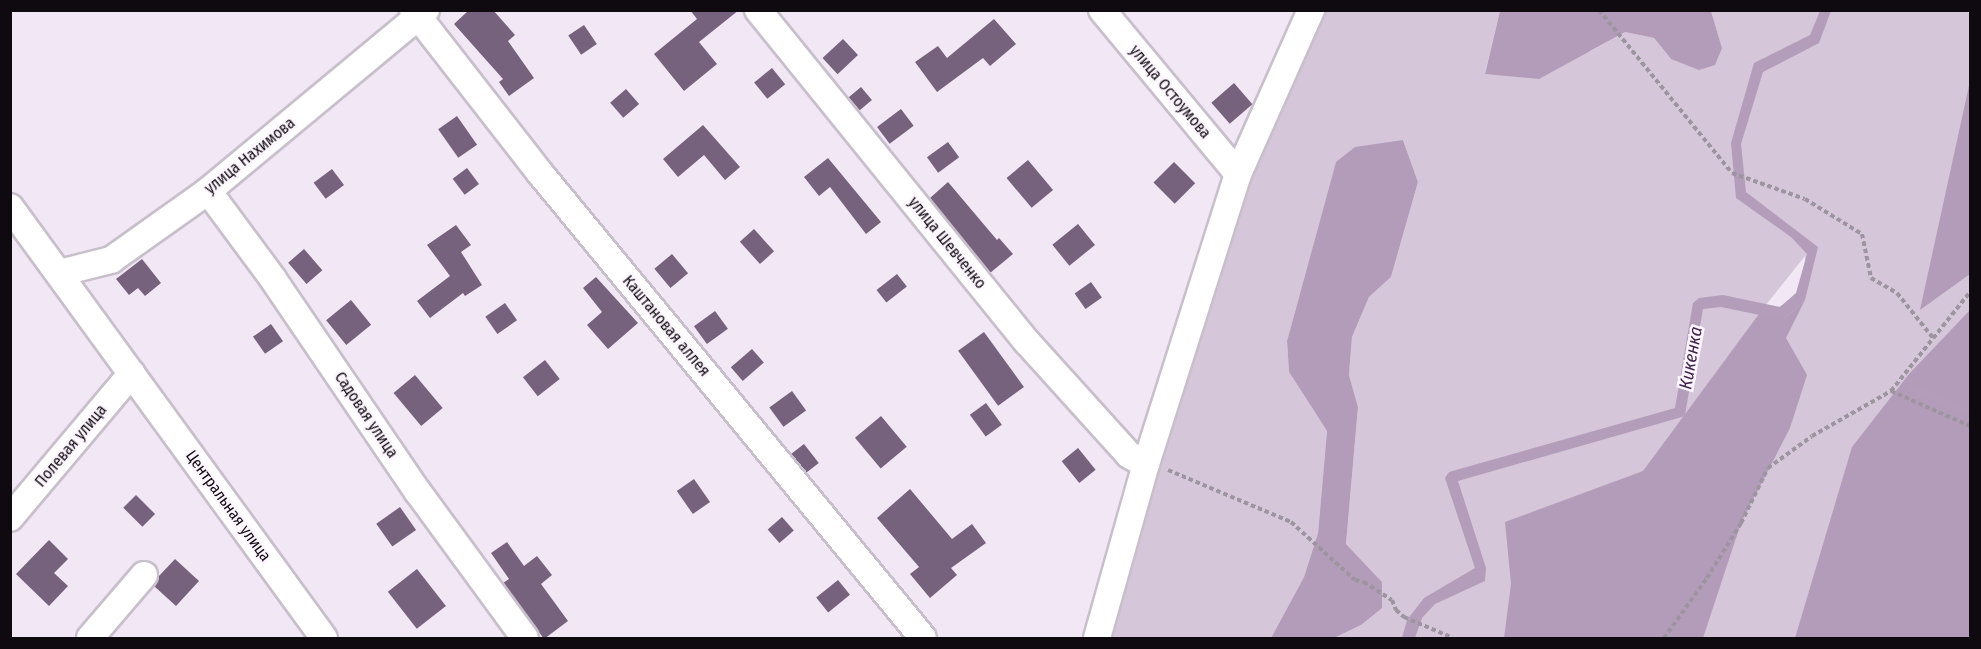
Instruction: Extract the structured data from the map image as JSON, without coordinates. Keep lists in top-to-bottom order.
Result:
{
  "streets": {
    "street": [
      "улица Остоумова",
      "улица Нахимова",
      "улица Шевченко",
      "Каштановая аллея",
      "Садовая улица",
      "Полевая улица",
      "Центральная улица"
    ]
  },
  "crossings": [
    ["улица Нахимова", "Каштановая аллея"],
    ["улица Нахимова", "Садовая улица"],
    ["улица Нахимова", "Центральная улица"],
    ["Полевая улица", "Центральная улица"]
  ],
  "water": ["Кикенка"]
}
